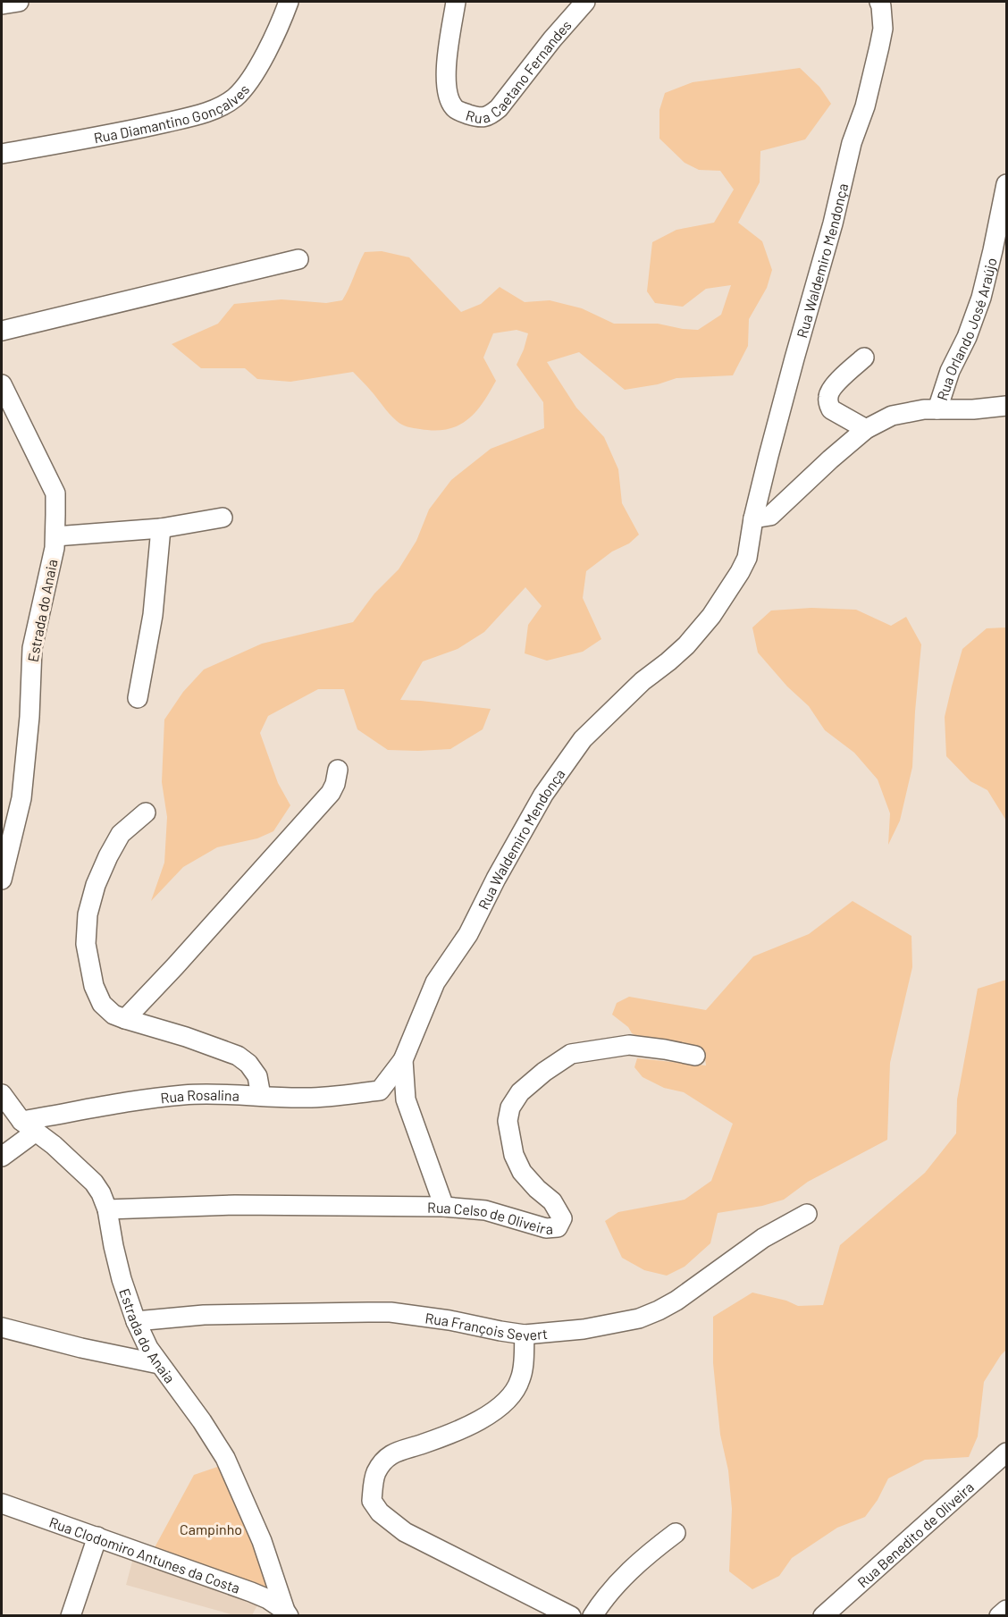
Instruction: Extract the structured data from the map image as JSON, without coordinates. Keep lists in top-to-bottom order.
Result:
{
  "streets": {
    "street": [
      "Rua Caetano Fernandes",
      "Rua Diamantino Gonçalves",
      "Rua Waldemiro Mendonça",
      "Rua Orlando José Araújo",
      "Estrada do Anaia",
      "Rua Rosalina",
      "Rua Celso de Oliveira",
      "Rua François Severt",
      "Rua Benedito de Oliveira",
      "Rua Clodomiro Antunes da Costa"
    ]
  },
  "crossings": [
    ["Rua Waldemiro Mendonça", "Rua Rosalina"],
    ["Rua Waldemiro Mendonça", "Rua Celso de Oliveira"],
    ["Estrada do Anaia", "Rua Rosalina"],
    ["Estrada do Anaia", "Rua Celso de Oliveira"],
    ["Estrada do Anaia", "Rua François Severt"],
    ["Estrada do Anaia", "Rua Clodomiro Antunes da Costa"]
  ],
  "parks": ["Campinho"]
}
